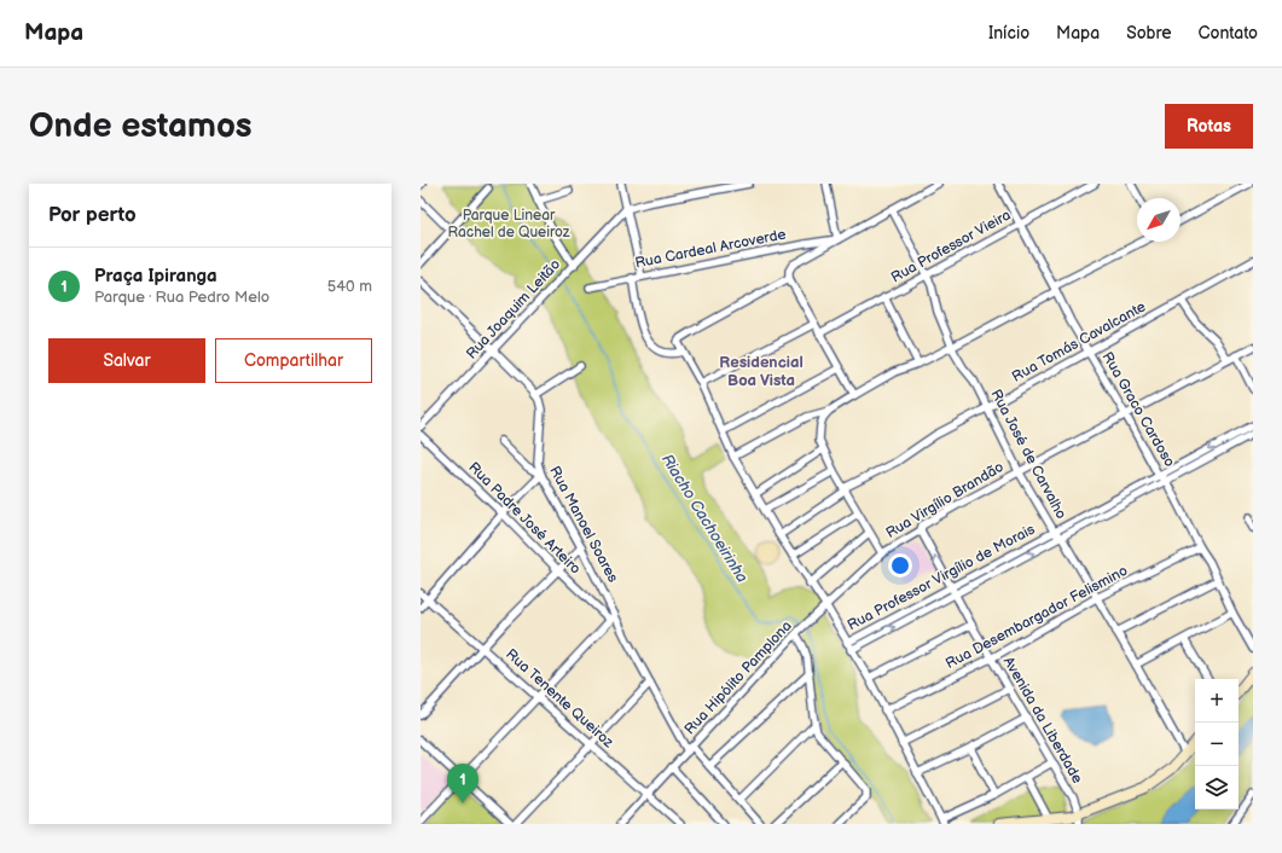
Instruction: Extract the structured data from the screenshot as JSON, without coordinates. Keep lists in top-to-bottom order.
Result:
{
  "streets": {
    "street": [
      "Rua Professor Vieira",
      "Rua Cardeal Arcoverde",
      "Rua Joaquim Leitão",
      "Rua Tomás Cavalcante",
      "Rua Graco Cardoso",
      "Rua José de Carvalho",
      "Rua Virgílio Brandão",
      "Rua Padre José Arteiro",
      "Rua Manoel Soares",
      "Rua Professor Virgílio de Morais",
      "Rua Desembargador Felismino",
      "Rua Hipólito Pamplona",
      "Rua Tenente Queiroz",
      "Avenida da Liberdade"
    ]
  },
  "crossings": [
    ["Rua Professor Vieira", "Rua Graco Cardoso"],
    ["Rua Professor Vieira", "Rua José de Carvalho"],
    ["Rua Cardeal Arcoverde", "Rua José de Carvalho"],
    ["Rua Tomás Cavalcante", "Rua Graco Cardoso"],
    ["Rua Tomás Cavalcante", "Rua José de Carvalho"],
    ["Rua Graco Cardoso", "Rua Virgílio Brandão"],
    ["Rua Graco Cardoso", "Rua Professor Virgílio de Morais"],
    ["Rua Graco Cardoso", "Rua Desembargador Felismino"],
    ["Rua José de Carvalho", "Rua Virgílio Brandão"],
    ["Rua José de Carvalho", "Rua Professor Virgílio de Morais"],
    ["Rua José de Carvalho", "Rua Desembargador Felismino"],
    ["Rua Virgílio Brandão", "Rua Hipólito Pamplona"],
    ["Rua Virgílio Brandão", "Avenida da Liberdade"],
    ["Rua Padre José Arteiro", "Rua Manoel Soares"],
    ["Rua Manoel Soares", "Rua Hipólito Pamplona"],
    ["Rua Professor Virgílio de Morais", "Avenida da Liberdade"],
    ["Rua Desembargador Felismino", "Avenida da Liberdade"],
    ["Rua Hipólito Pamplona", "Rua Tenente Queiroz"]
  ],
  "districts": ["Residencial Boa Vista"],
  "water": ["Riacho Cachoeirinha"],
  "parks": ["Parque Linear Rachel de Queiroz"],
  "north": "bottom left",
  "page": {
    "header": "Mapa",
    "nav": [
      "Início",
      "Mapa",
      "Sobre",
      "Contato"
    ],
    "buttons": [
      "Rotas",
      ["Salvar", "Compartilhar"]
    ],
    "title": "Onde estamos",
    "heading": "Por perto",
    "list": [
      {
        "mark": "1",
        "name": "Praça Ipiranga",
        "note": "Parque · Rua Pedro Melo",
        "value": "540 m"
      }
    ],
    "map_buttons": ["+", "−"],
    "pins": "1"
  }
}
